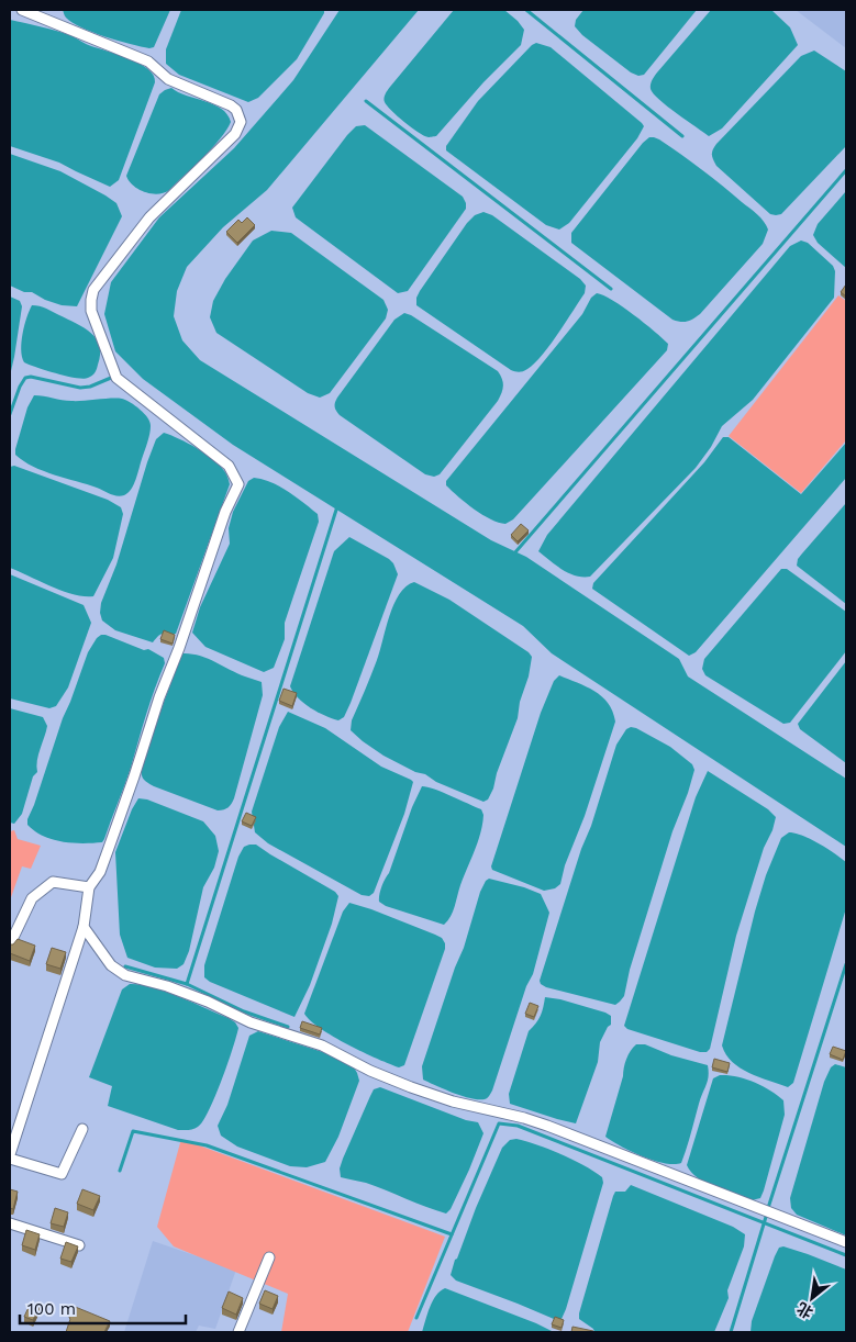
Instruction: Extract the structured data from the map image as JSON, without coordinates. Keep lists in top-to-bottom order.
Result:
{
  "scale_bar": "100 m",
  "north": "bottom left"
}
